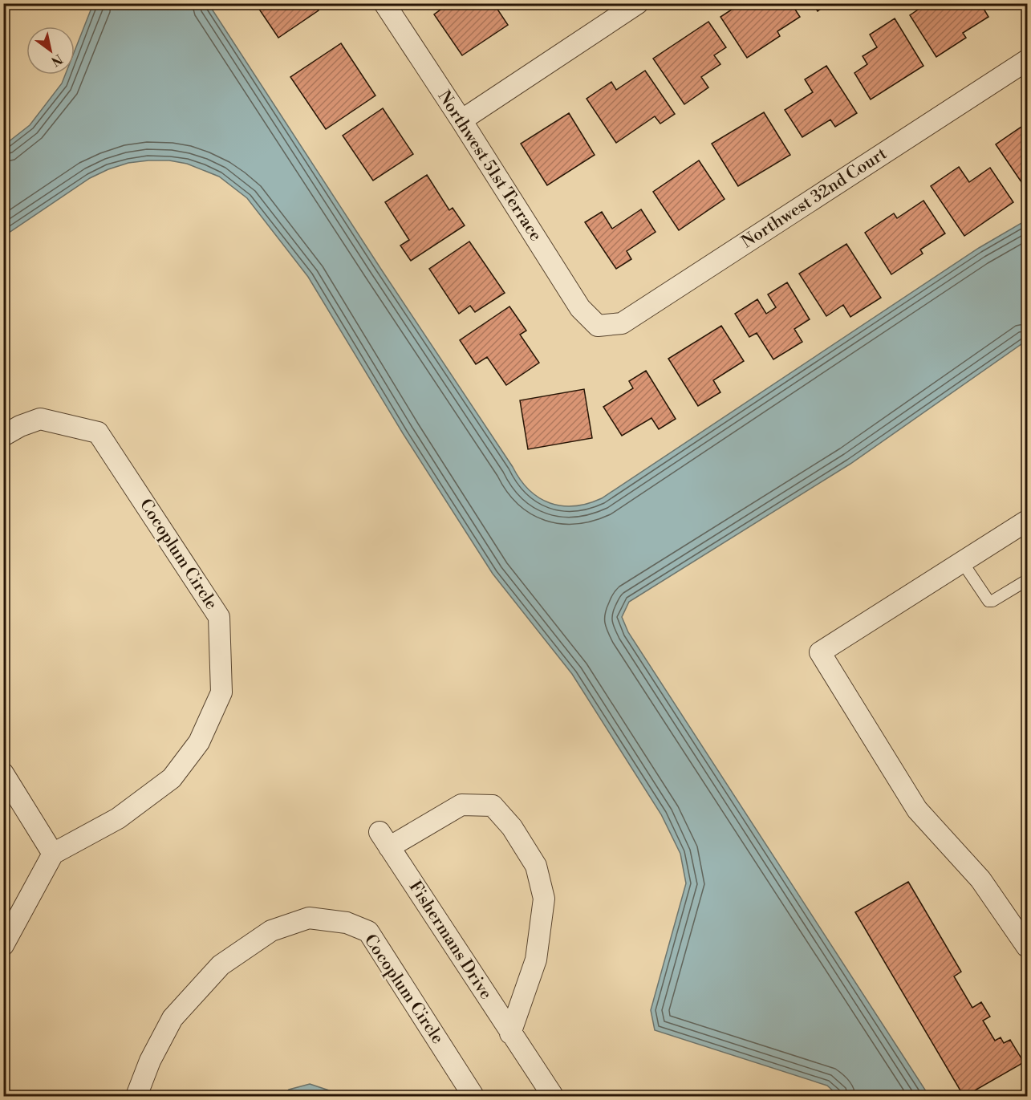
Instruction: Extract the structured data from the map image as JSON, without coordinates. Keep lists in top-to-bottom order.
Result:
{
  "streets": {
    "street": [
      "Northwest 51st Terrace",
      "Northwest 32nd Court",
      "Cocoplum Circle",
      "Fishermans Drive"
    ]
  },
  "crossings": [
    ["Northwest 51st Terrace", "Northwest 32nd Court"]
  ],
  "north": "bottom right"
}
